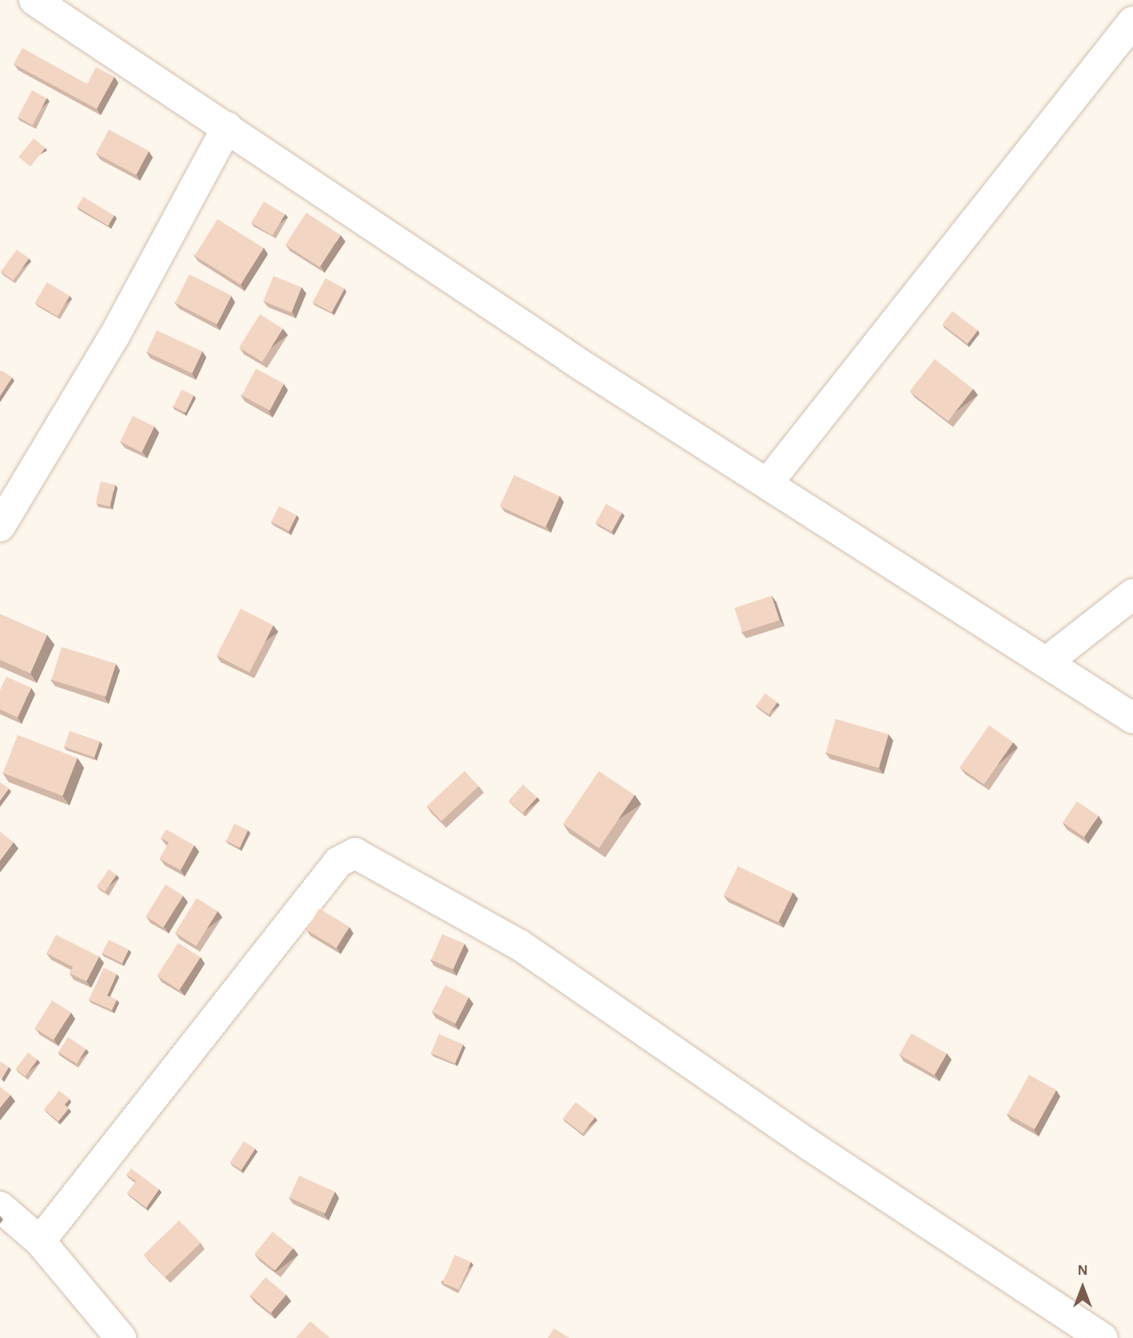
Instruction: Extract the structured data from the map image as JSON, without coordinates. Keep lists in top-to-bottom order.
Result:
{
  "north": "top"
}
